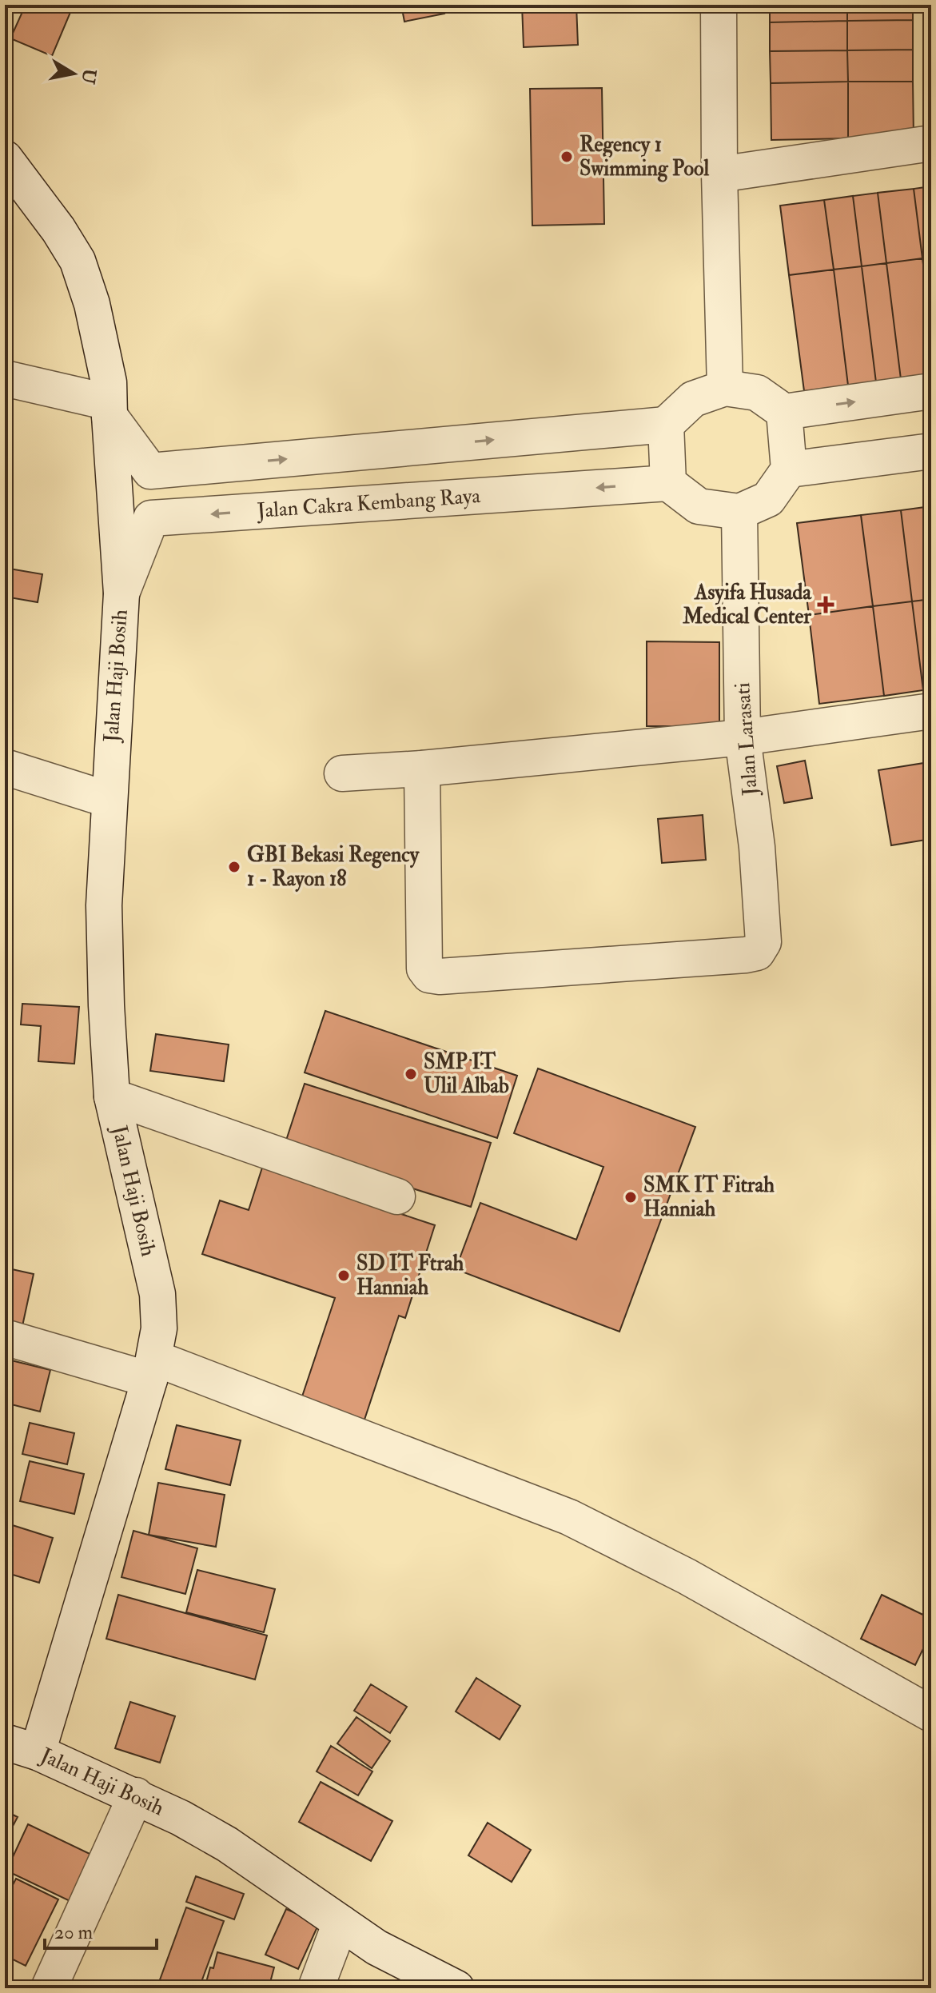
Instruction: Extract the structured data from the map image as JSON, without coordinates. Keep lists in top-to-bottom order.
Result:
{
  "streets": {
    "street": ["Jalan Cakra Kembang Raya", "Jalan Haji Bosih", "Jalan Larasati"]
  },
  "crossings": [
    ["Jalan Cakra Kembang Raya", "Jalan Larasati"]
  ],
  "places": {
    "other": [
      "Regency 1 Swimming Pool",
      "GBI Bekasi Regency 1 - Rayon 18",
      "SMP IT Ulil Albab",
      "SMK IT Fitrah Hanniah",
      "SD IT Ftrah Hanniah"
    ],
    "health": ["Asyifa Husada Medical Center"]
  },
  "scale_bar": "20 m",
  "north": "right"
}
